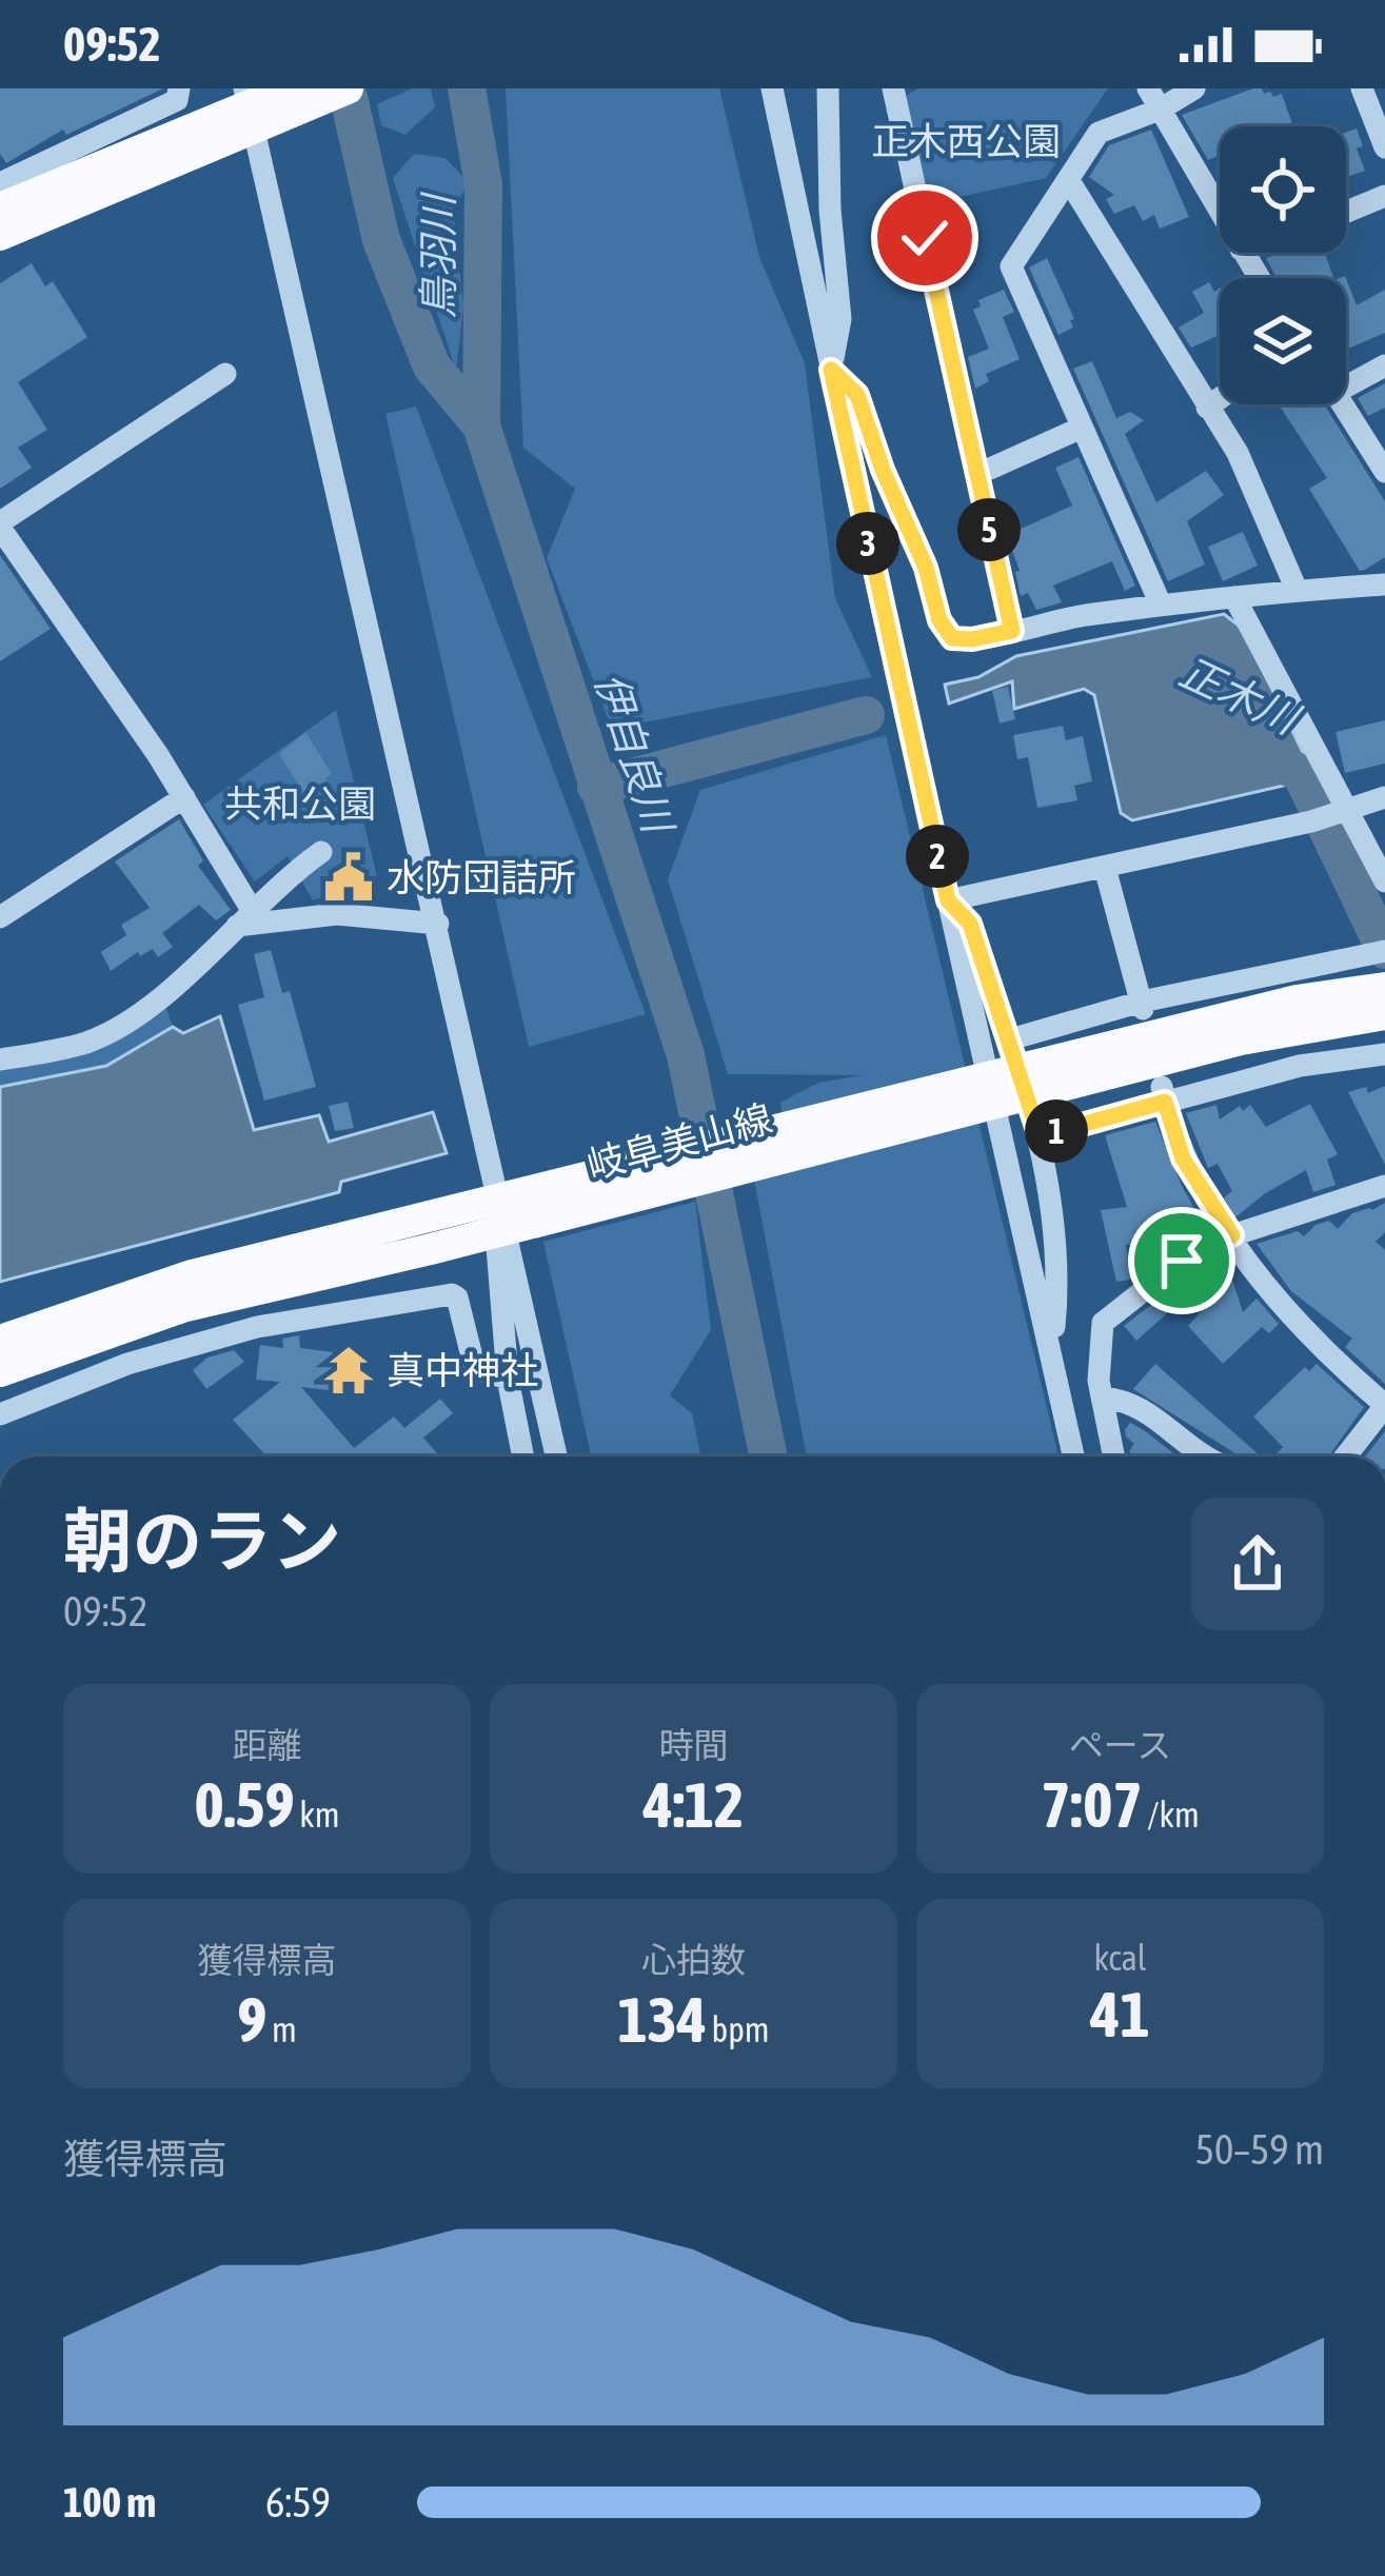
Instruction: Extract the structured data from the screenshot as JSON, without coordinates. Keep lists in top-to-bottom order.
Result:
{
  "streets": {
    "main road": ["岐阜美山線"]
  },
  "water": ["鳥羽川", "正木川", "伊自良川"],
  "parks": ["正木西公園", "共和公園"],
  "places": {
    "public building": ["水防団詰所"],
    "temple": ["真中神社"]
  },
  "page": {
    "status": "09:52",
    "pins": [
      "5",
      "3",
      "2",
      "1"
    ],
    "heading": ["朝のラン", "09:52"],
    "stats": [
      ["距離", "0.59 km"],
      ["時間", "4:12"],
      ["ペース", "7:07 /km"],
      ["獲得標高", "9 m"],
      ["心拍数", "134 bpm"],
      ["kcal", "41"]
    ],
    "chart": ["獲得標高", "50–59 m"],
    "list": [
      {
        "name": "100 m",
        "note": "6:59"
      }
    ]
  }
}
